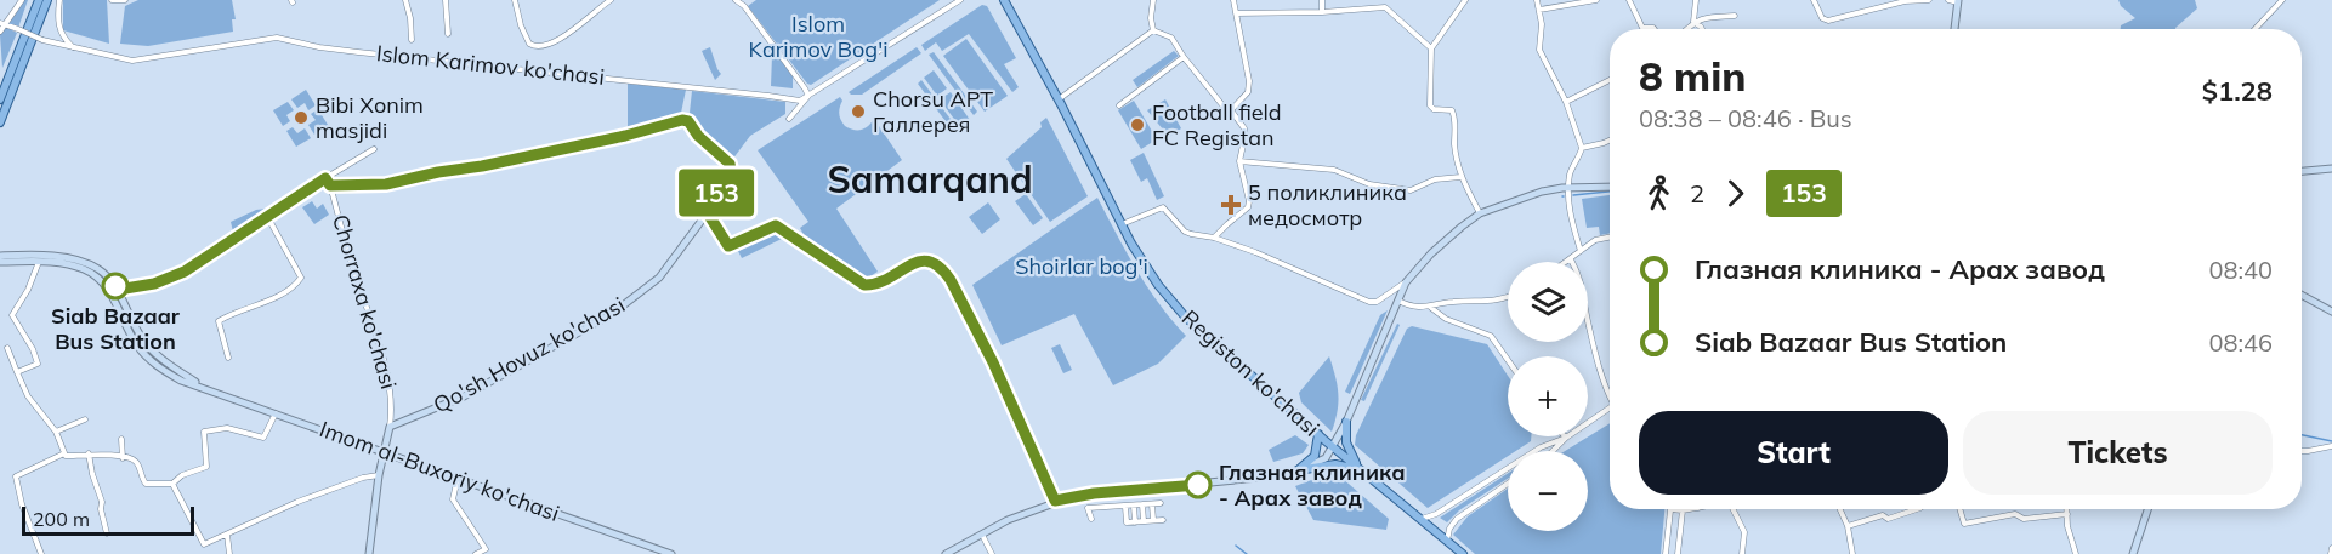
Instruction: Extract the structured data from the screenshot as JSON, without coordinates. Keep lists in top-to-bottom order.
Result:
{
  "streets": {
    "main road": ["Qo'sh Hovuz ko'chasi", "Registon ko'chasi", "Imom al-Buxoriy ko'chasi"],
    "street": ["Islom Karimov ko'chasi", "Chorraxa ko'chasi"]
  },
  "crossings": [
    ["Chorraxa ko'chasi", "Qo'sh Hovuz ko'chasi"]
  ],
  "districts": ["Samarqand"],
  "parks": ["Islom Karimov Bog'i", "Shoirlar bog'i"],
  "places": {
    "other": [
      "Chorsu АРТ Галлерея",
      "Bibi Xonim masjidi",
      "Football field FC Registan",
      "Siab Bazaar Bus Station",
      "Глазная клиника - Арах завод"
    ],
    "health": ["5 поликлиника медосмотр"]
  },
  "lines": ["bus line 153"],
  "scale_bar": "200 m",
  "page": {
    "on_map": "153",
    "heading": ["8 min", "08:38 – 08:46 · Bus", "$1.28"],
    "legs": ["2", "153"],
    "list": [
      {
        "name": "Глазная клиника - Арах завод",
        "value": "08:40"
      },
      {
        "name": "Siab Bazaar Bus Station",
        "value": "08:46"
      }
    ],
    "map_buttons": ["+", "−"],
    "buttons": ["Start", "Tickets"],
    "scale": "200 m"
  }
}
